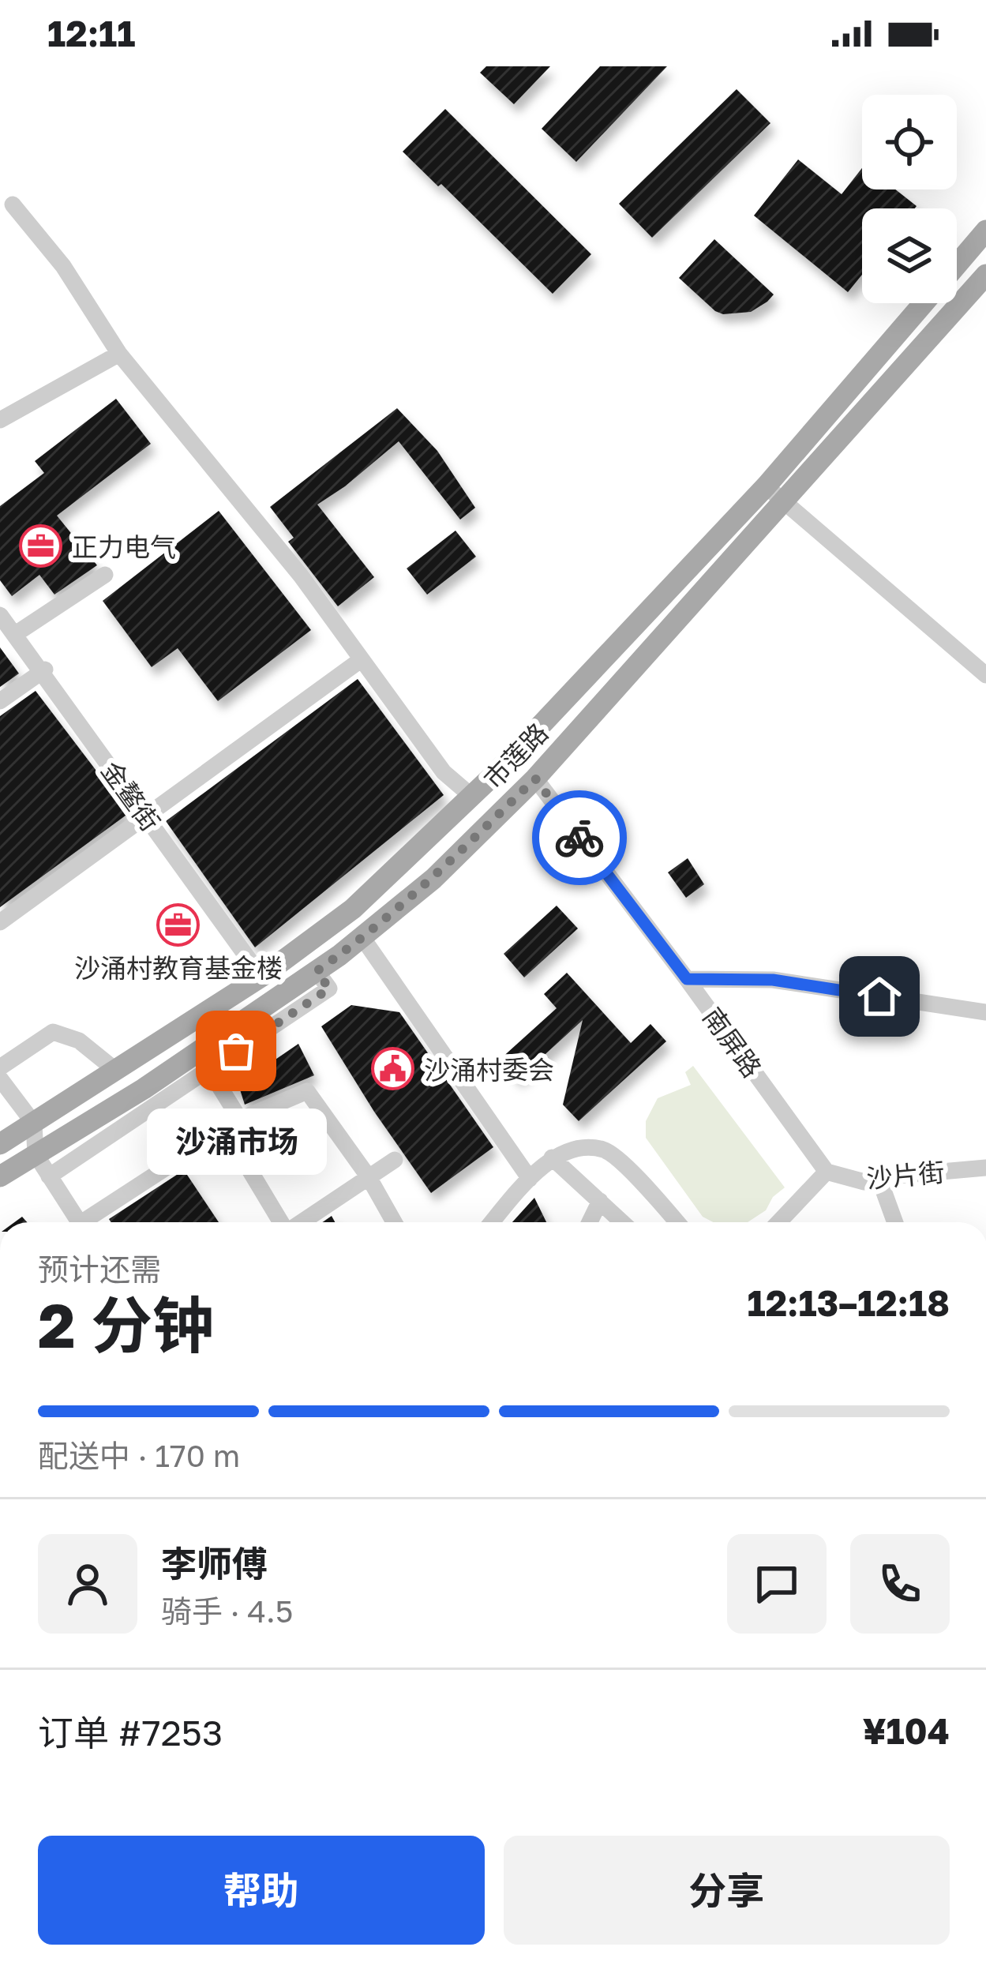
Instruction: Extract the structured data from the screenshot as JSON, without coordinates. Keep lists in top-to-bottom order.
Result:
{
  "streets": {
    "main road": ["市莲路"],
    "street": ["金鳌街", "南屏路", "沙片街"]
  },
  "crossings": [
    ["市莲路", "金鳌街"],
    ["市莲路", "南屏路"],
    ["南屏路", "沙片街"]
  ],
  "places": {
    "office": ["正力电气", "沙涌村教育基金楼"],
    "other": ["沙涌市场"],
    "public building": ["沙涌村委会"]
  },
  "page": {
    "status": "12:11",
    "bubble": "沙涌市场",
    "heading": ["2 分钟", "预计还需", "12:13–12:18"],
    "panel": [
      "李师傅",
      "骑手 · 4.5",
      "订单 #7253",
      "¥104"
    ],
    "bar": "配送中 · 170 m",
    "buttons": ["帮助", "分享"]
  }
}
